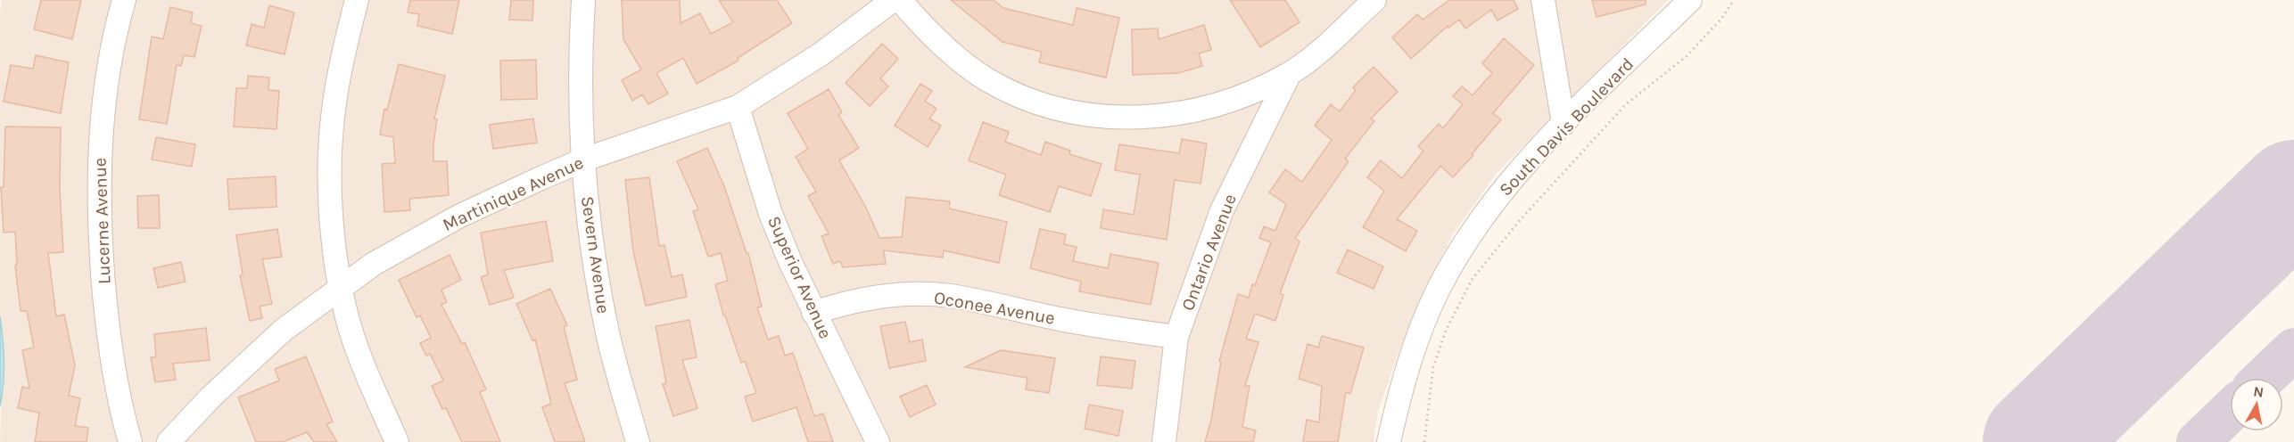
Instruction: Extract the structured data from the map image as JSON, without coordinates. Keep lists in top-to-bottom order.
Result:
{
  "streets": {
    "street": [
      "South Davis Boulevard",
      "Martinique Avenue",
      "Lucerne Avenue",
      "Ontario Avenue",
      "Severn Avenue",
      "Superior Avenue",
      "Oconee Avenue"
    ]
  },
  "crossings": [
    ["Martinique Avenue", "Severn Avenue"],
    ["Martinique Avenue", "Superior Avenue"],
    ["Ontario Avenue", "Oconee Avenue"],
    ["Superior Avenue", "Oconee Avenue"]
  ],
  "north": "top"
}
